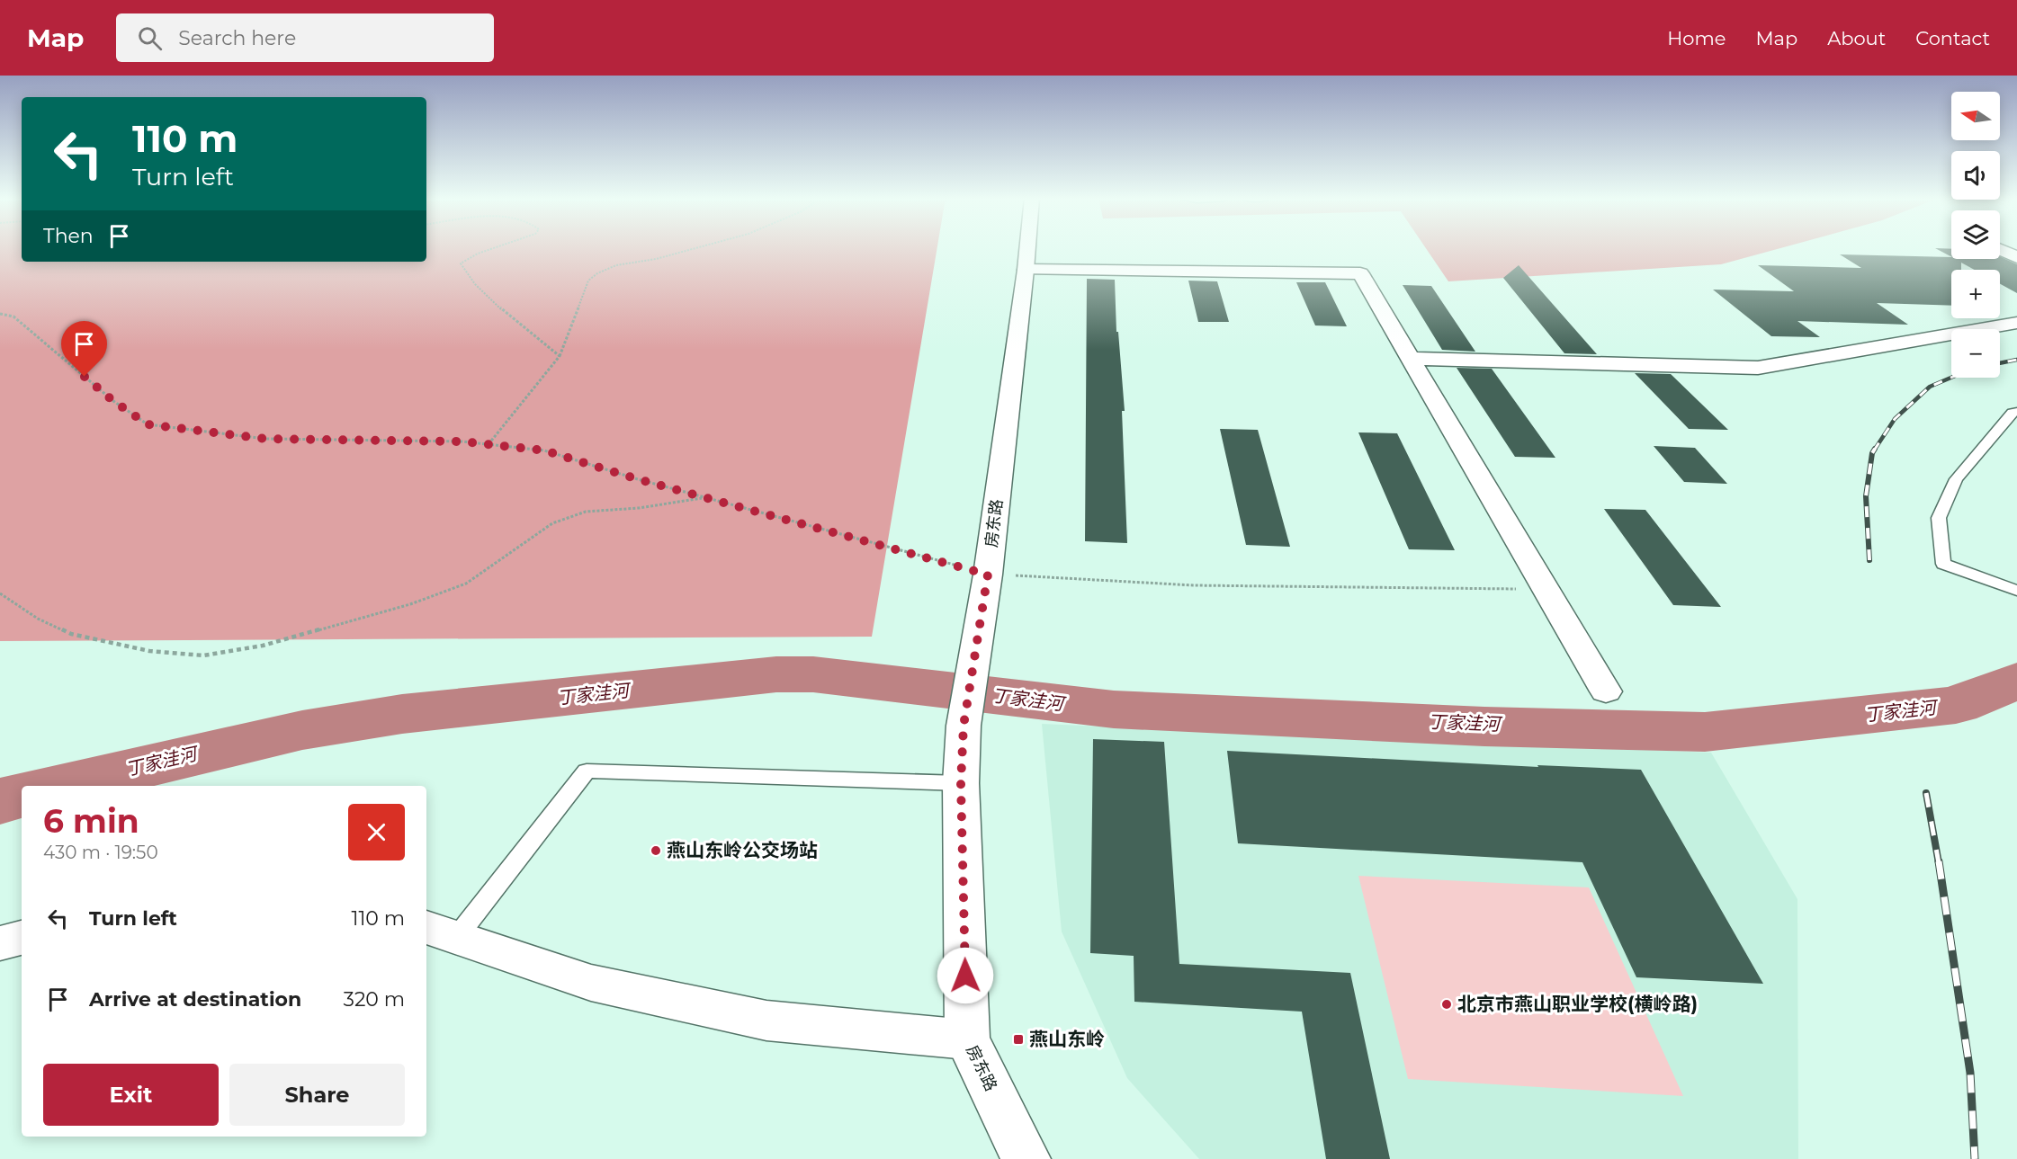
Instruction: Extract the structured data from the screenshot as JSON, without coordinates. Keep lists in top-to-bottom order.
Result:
{
  "streets": {
    "street": ["房东路"]
  },
  "water": ["丁家洼河"],
  "places": {
    "other": ["燕山东岭公交场站", "北京市燕山职业学校(横岭路)"],
    "transit": ["燕山东岭"]
  },
  "north": "left",
  "page": {
    "header": "Map",
    "search": "Search here",
    "nav": [
      "Home",
      "Map",
      "About",
      "Contact"
    ],
    "map_buttons": ["+", "−"],
    "turn": ["110 m", "Turn left"],
    "then": "Then",
    "heading": ["6 min", "430 m · 19:50"],
    "list": [
      {
        "name": "Turn left",
        "value": "110 m"
      },
      {
        "name": "Arrive at destination",
        "value": "320 m"
      }
    ],
    "buttons": ["Exit", "Share"]
  }
}
